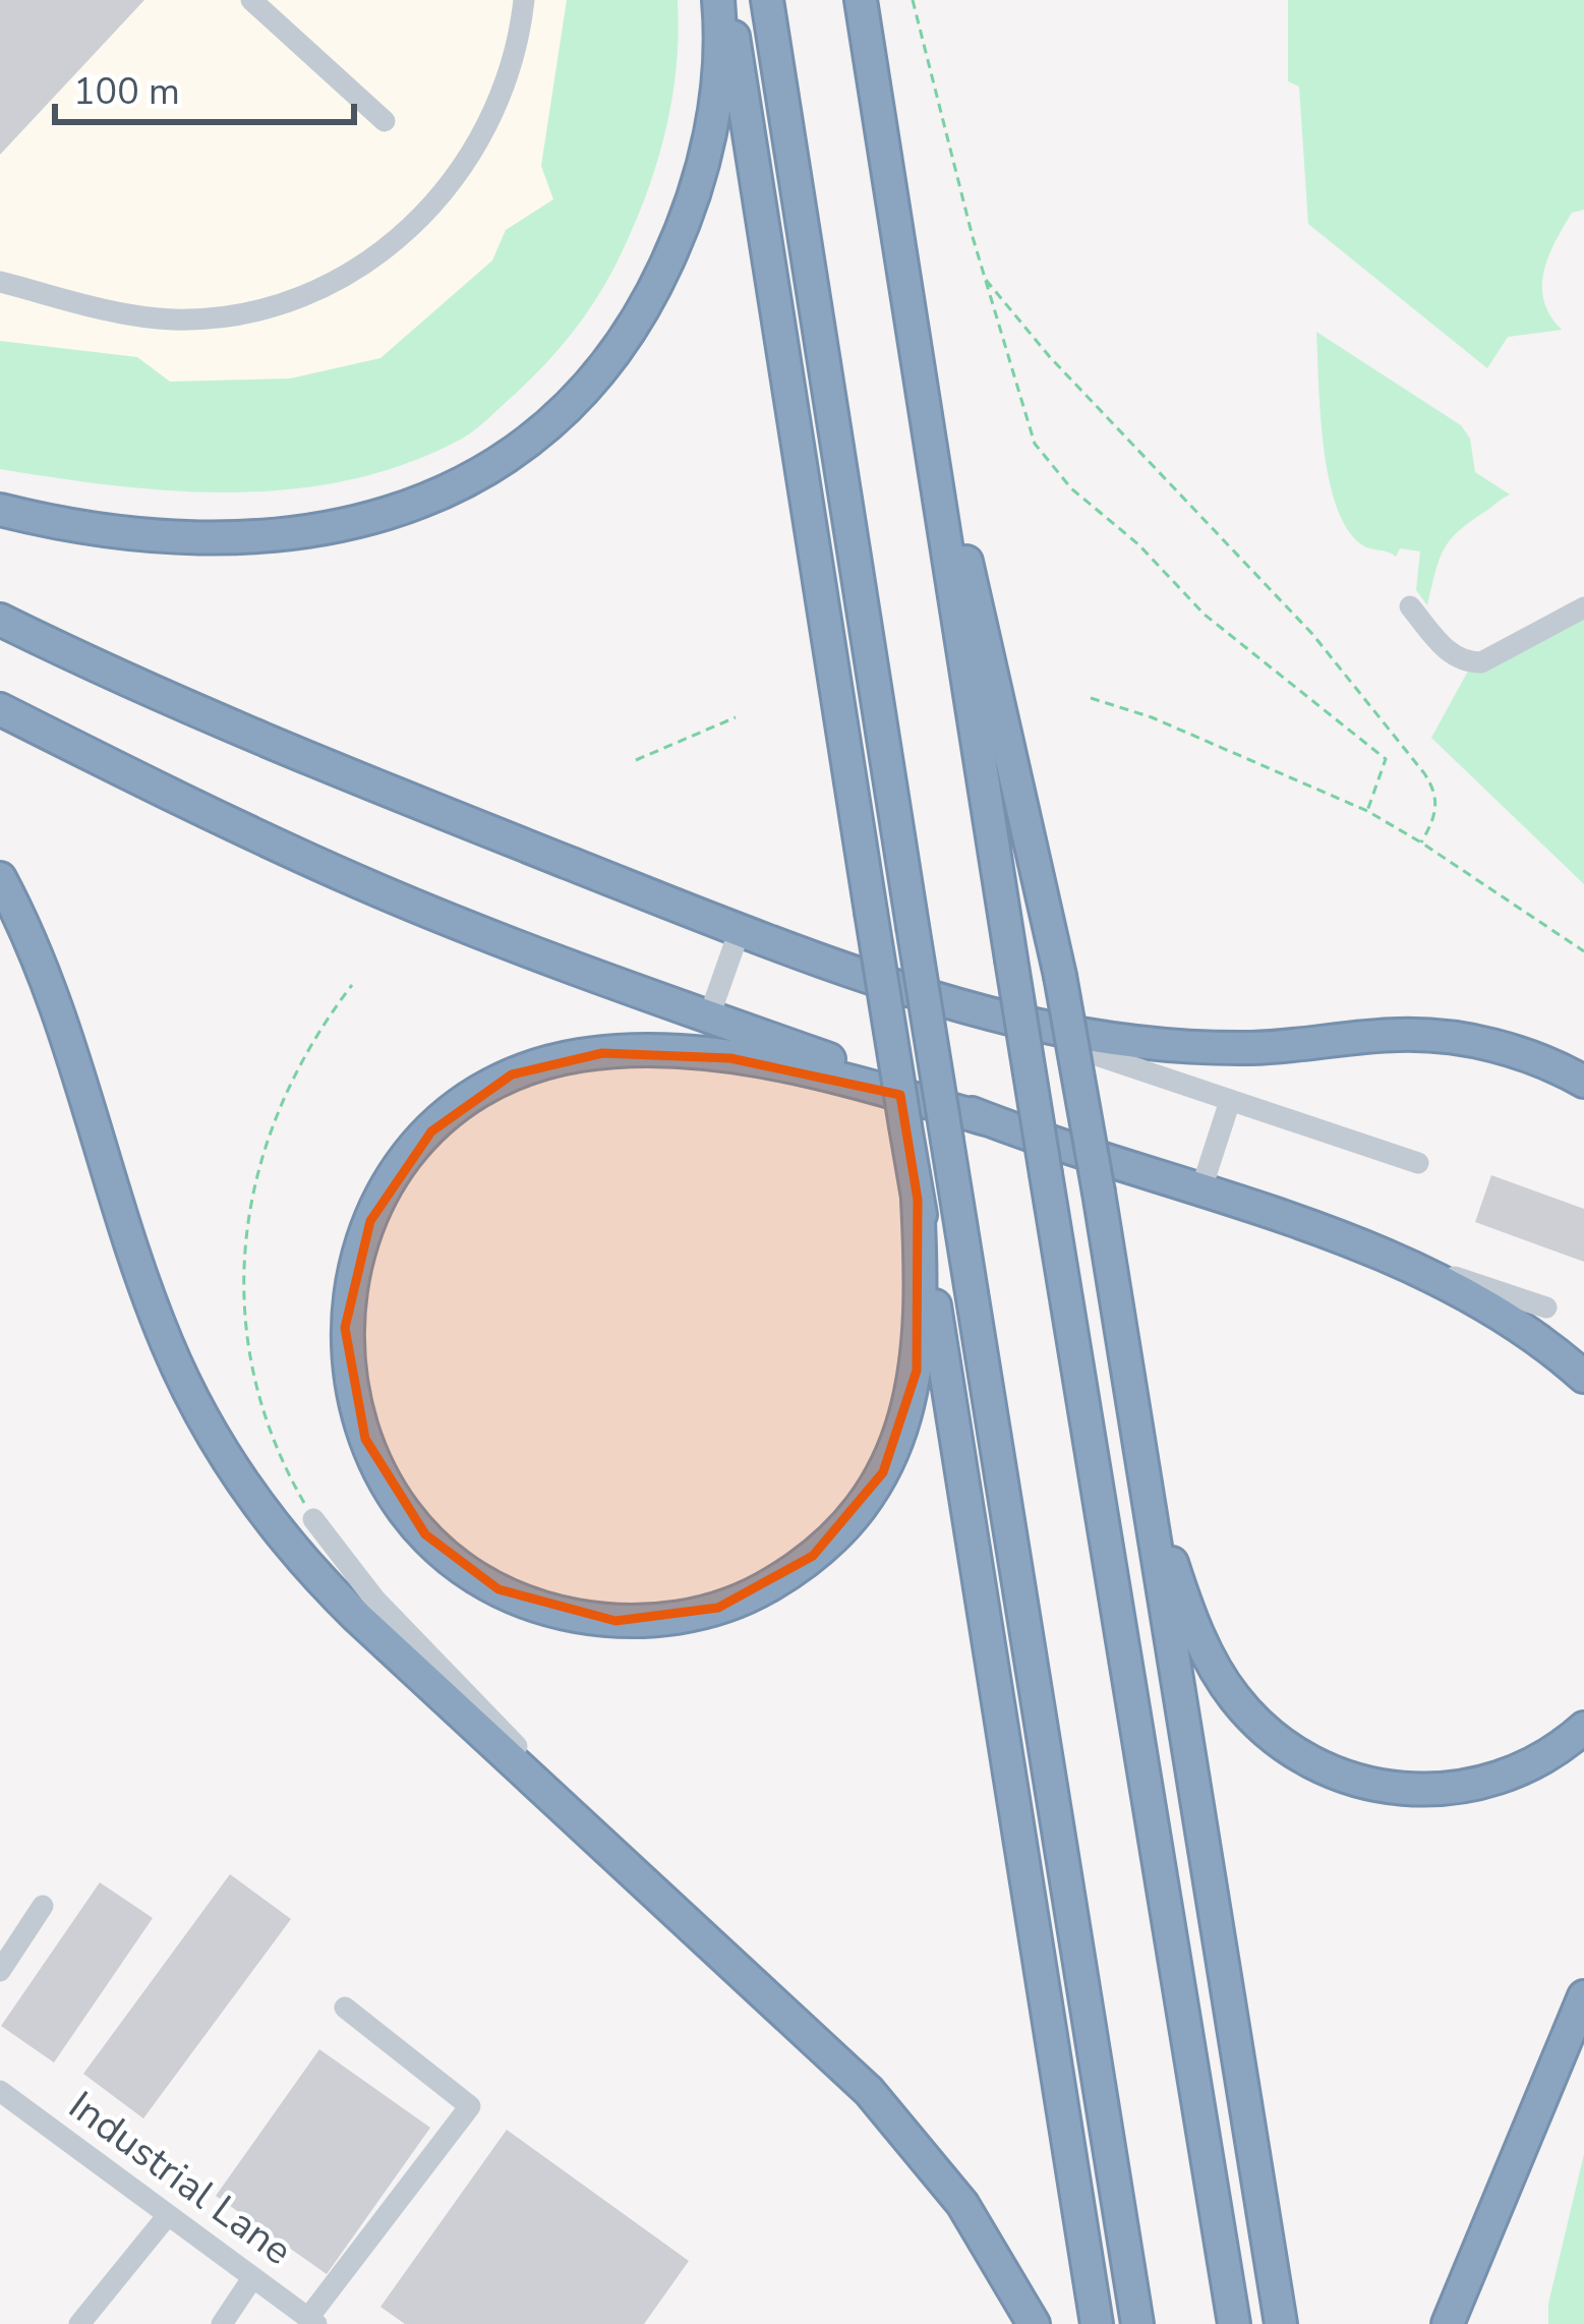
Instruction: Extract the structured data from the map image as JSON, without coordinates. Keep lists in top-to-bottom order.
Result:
{
  "streets": {
    "street": ["Industrial Lane"]
  },
  "scale_bar": "100 m"
}
